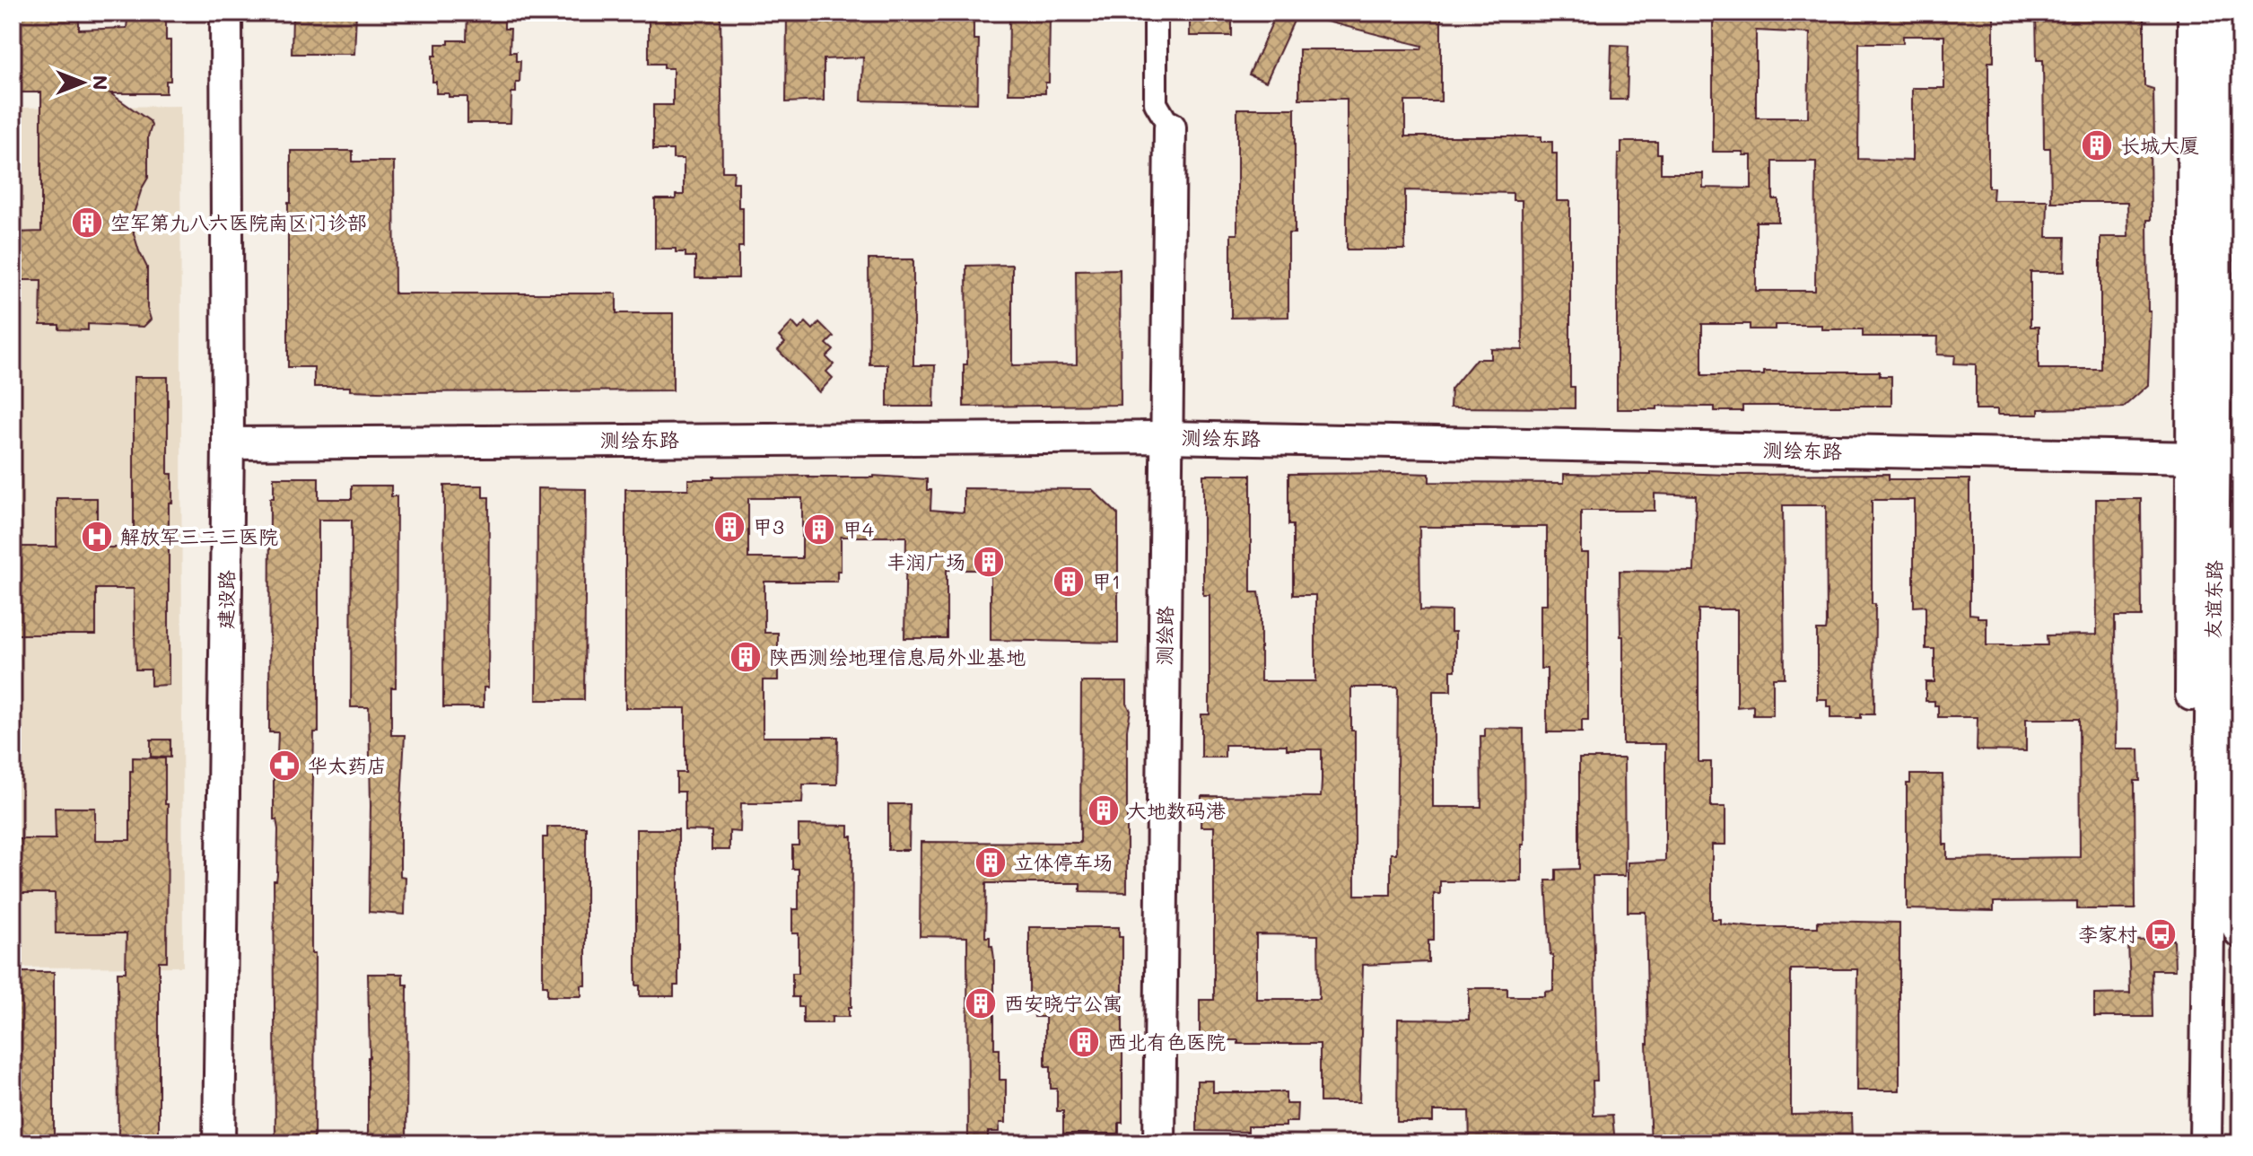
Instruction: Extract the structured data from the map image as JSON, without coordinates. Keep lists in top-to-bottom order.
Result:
{
  "streets": {
    "street": [
      "测绘东路",
      "建设路",
      "友谊东路",
      "测绘路"
    ]
  },
  "crossings": [
    ["测绘东路", "建设路"],
    ["测绘东路", "友谊东路"],
    ["测绘东路", "测绘路"]
  ],
  "places": {
    "building": [
      "长城大厦",
      "空军第九八六医院南区门诊部",
      "甲3",
      "甲4",
      "丰润广场",
      "甲1",
      "陕西测绘地理信息局外业基地",
      "大地数码港",
      "立体停车场",
      "西安晓宁公寓",
      "西北有色医院"
    ],
    "hospital": ["解放军三二三医院"],
    "pharmacy": ["华太药店"],
    "bus stop": ["李家村"]
  },
  "north": "right"
}
